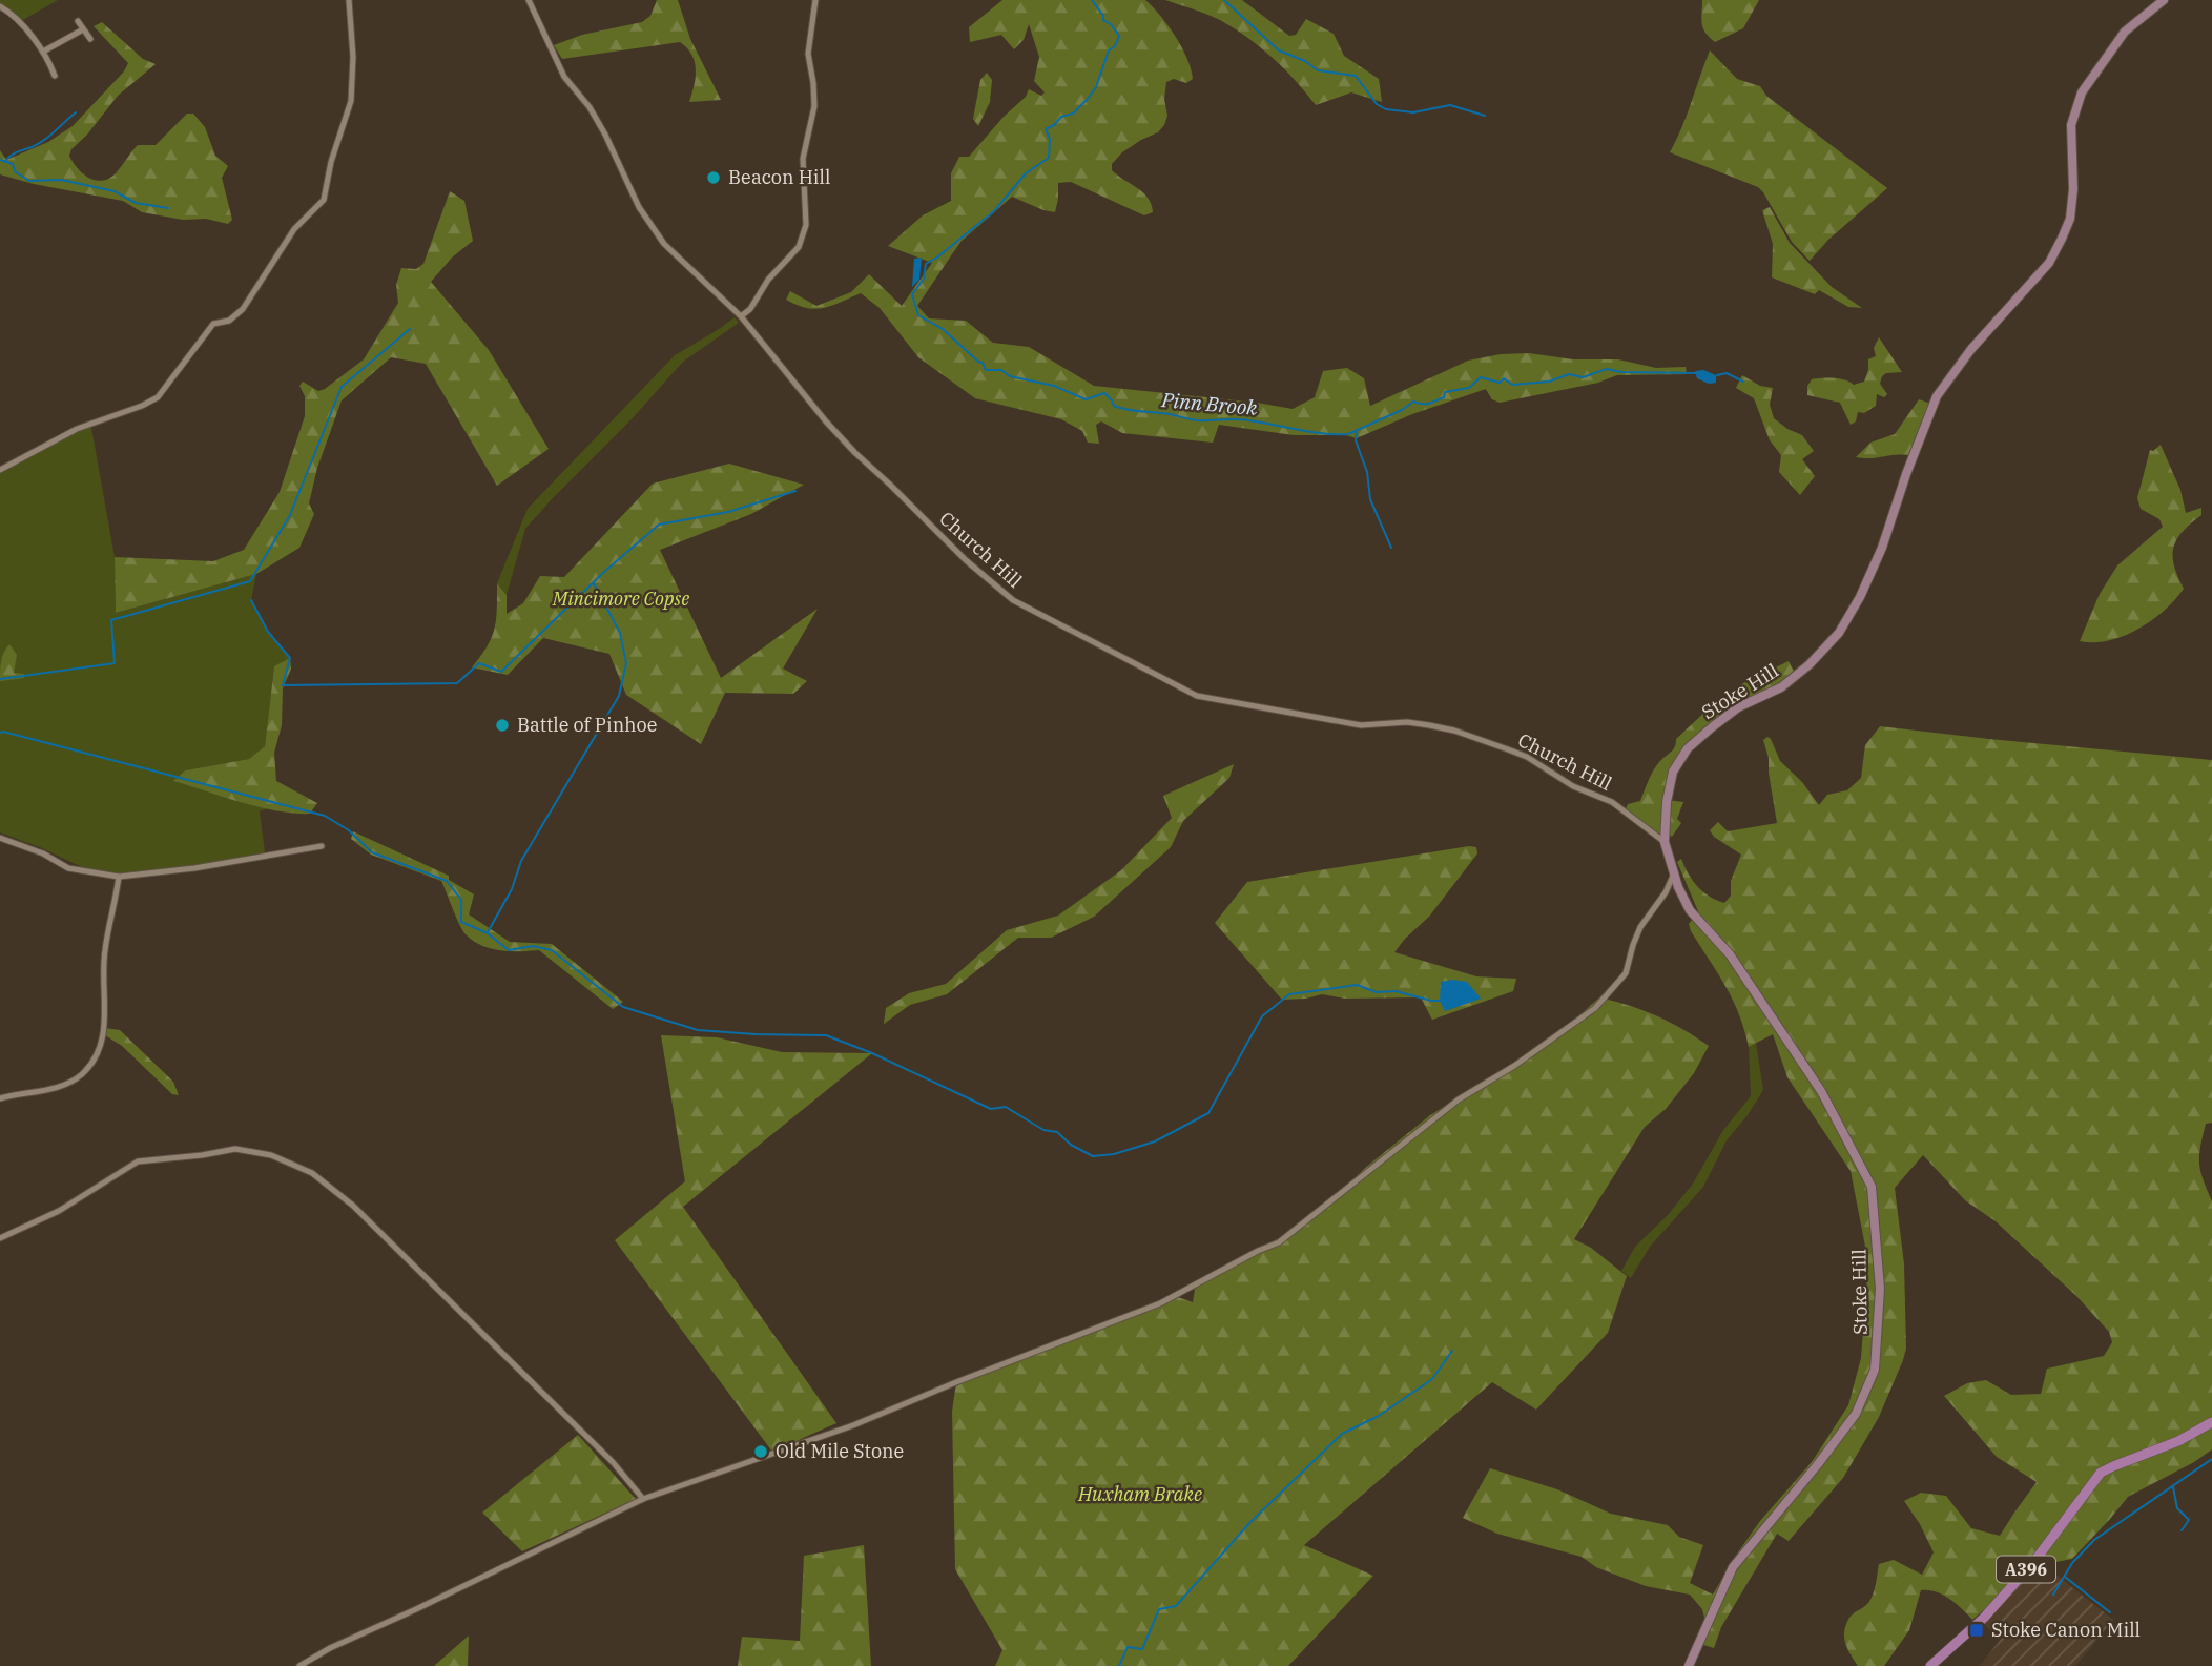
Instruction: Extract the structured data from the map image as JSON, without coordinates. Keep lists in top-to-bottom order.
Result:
{
  "streets": {
    "main road": ["A396"],
    "street": ["Church Hill", "Stoke Hill"]
  },
  "crossings": [
    ["Church Hill", "Stoke Hill"]
  ],
  "water": ["Pinn Brook"],
  "parks": ["Mincimore Copse", "Huxham Brake"],
  "places": {
    "other": ["Beacon Hill", "Battle of Pinhoe", "Old Mile Stone"],
    "transit": ["Stoke Canon Mill"]
  }
}
